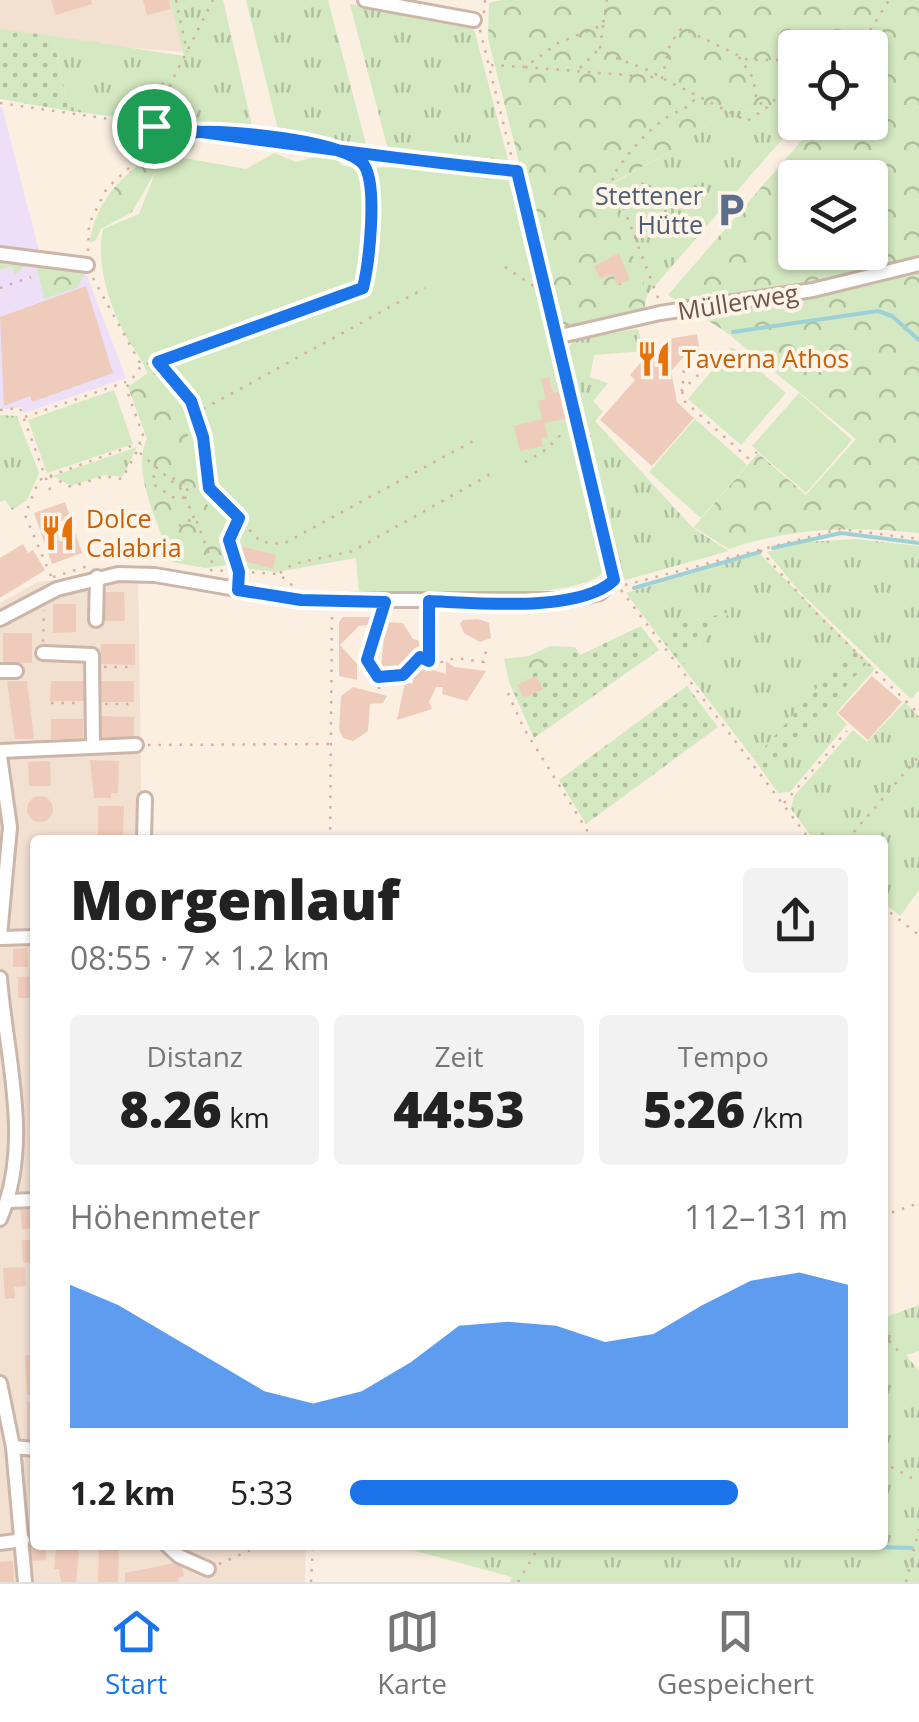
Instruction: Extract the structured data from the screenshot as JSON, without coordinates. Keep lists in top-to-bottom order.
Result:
{
  "streets": {
    "street": ["Müllerweg"]
  },
  "places": {
    "parking": ["Stettener Hütte"],
    "restaurant": ["Taverna Athos", "Dolce Calabria"]
  },
  "page": {
    "heading": ["Morgenlauf", "08:55 · 7 × 1.2 km"],
    "stats": [
      ["Distanz", "8.26 km"],
      ["Zeit", "44:53"],
      ["Tempo", "5:26 /km"]
    ],
    "chart": ["Höhenmeter", "112–131 m"],
    "list": [
      {
        "name": "1.2 km",
        "note": "5:33"
      }
    ],
    "tabs": ["Start", "Karte", "Gespeichert"]
  }
}
